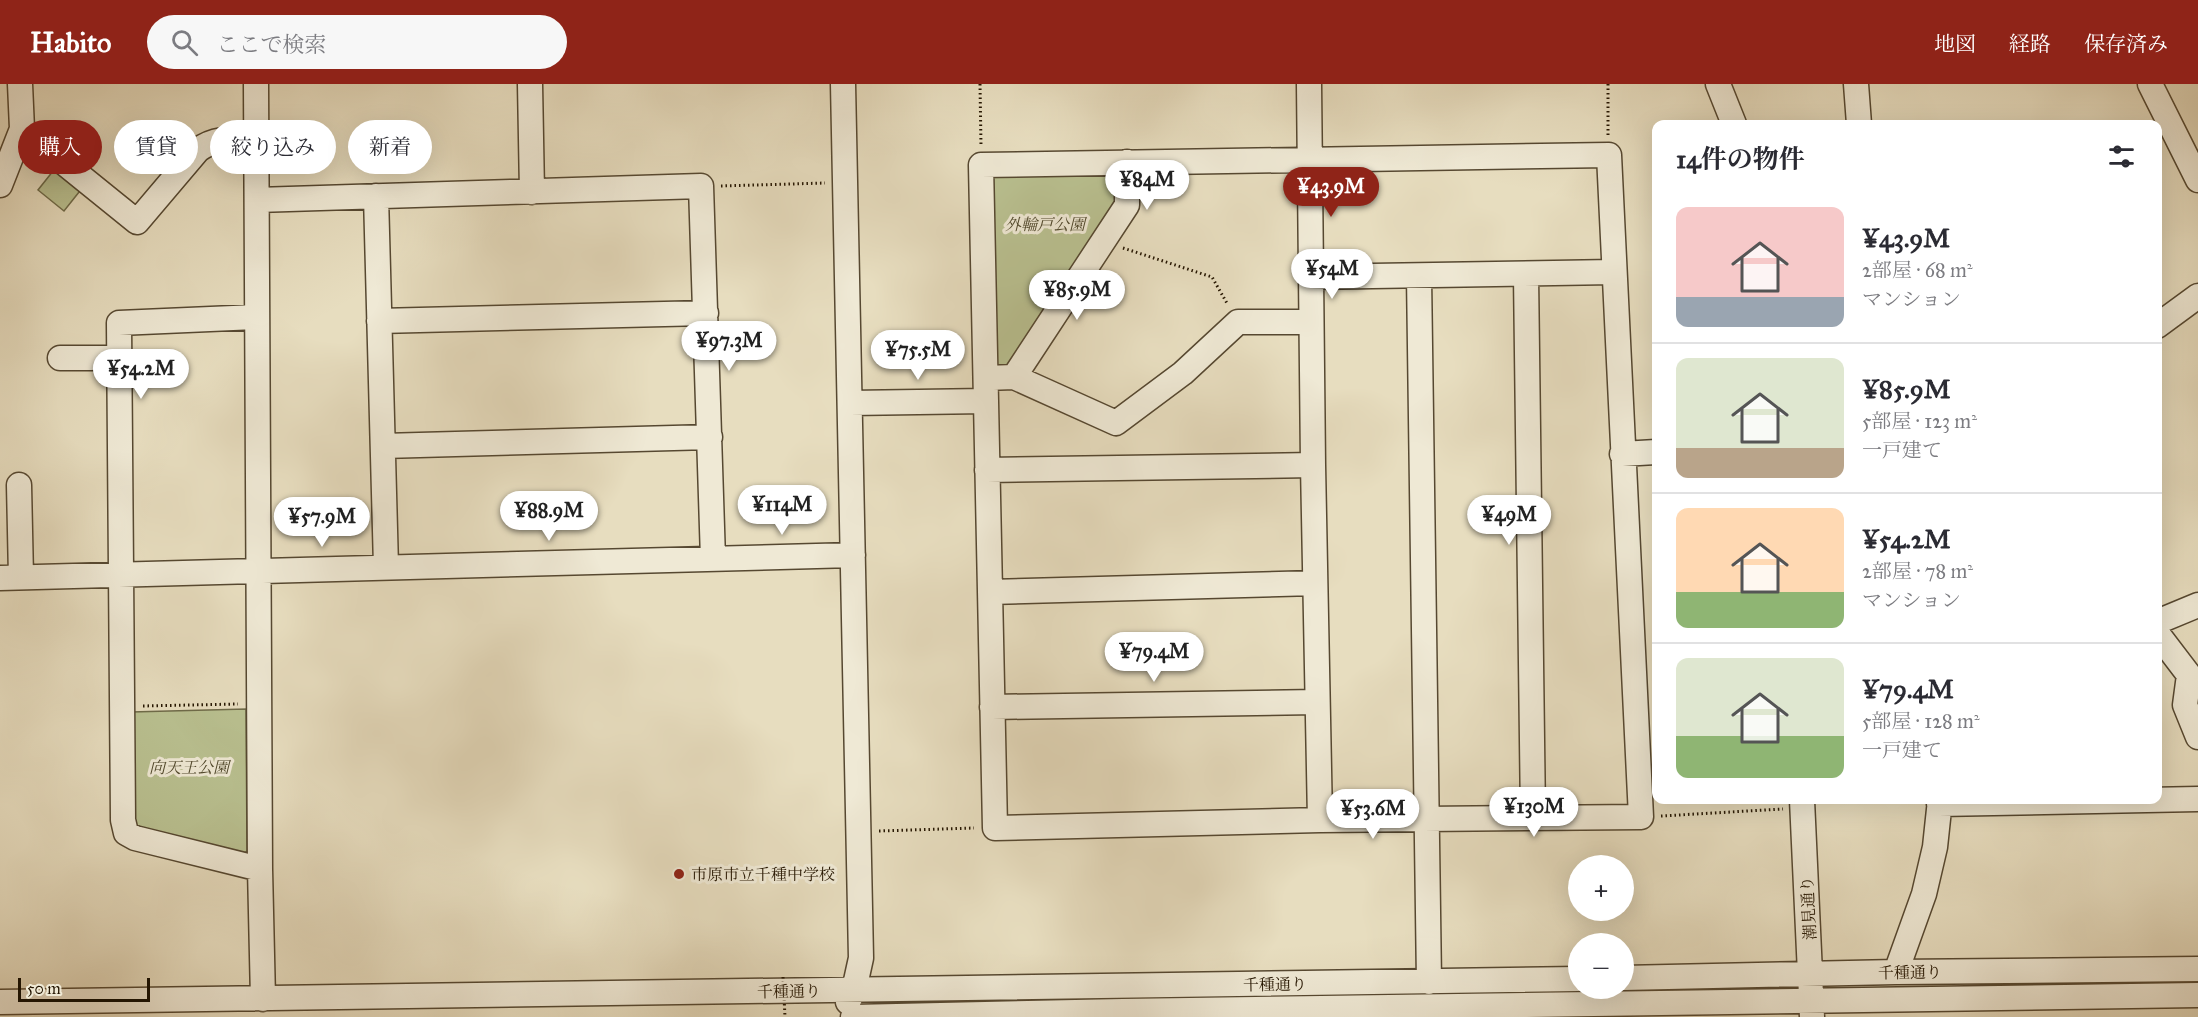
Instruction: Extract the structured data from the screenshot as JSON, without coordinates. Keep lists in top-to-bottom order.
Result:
{
  "streets": {
    "street": ["潮見通り", "千種通り"]
  },
  "crossings": [
    ["潮見通り", "千種通り"]
  ],
  "parks": ["外輪戸公園", "向天王公園"],
  "places": ["市原市立千種中学校"],
  "scale_bar": "50 m",
  "page": {
    "header": "Habito",
    "search": "ここで検索",
    "nav": ["地図", "経路", "保存済み"],
    "chip": [
      "購入",
      "賃貸",
      "絞り込み",
      "新着"
    ],
    "heading": "14件の物件",
    "price": [
      "¥84M",
      "¥43.9M",
      "¥54M",
      "¥85.9M",
      "¥97.3M",
      "¥75.5M",
      "¥54.2M",
      "¥114M",
      "¥88.9M",
      "¥49M",
      "¥57.9M",
      "¥79.4M",
      "¥130M",
      "¥53.6M"
    ],
    "list": [
      {
        "name": "¥43.9M",
        "note": "2部屋 · 68 m² · マンション"
      },
      {
        "name": "¥85.9M",
        "note": "5部屋 · 123 m² · 一戸建て"
      },
      {
        "name": "¥54.2M",
        "note": "2部屋 · 78 m² · マンション"
      },
      {
        "name": "¥79.4M",
        "note": "5部屋 · 128 m² · 一戸建て"
      }
    ],
    "map_buttons": ["+", "−"],
    "scale": "50 m"
  }
}
